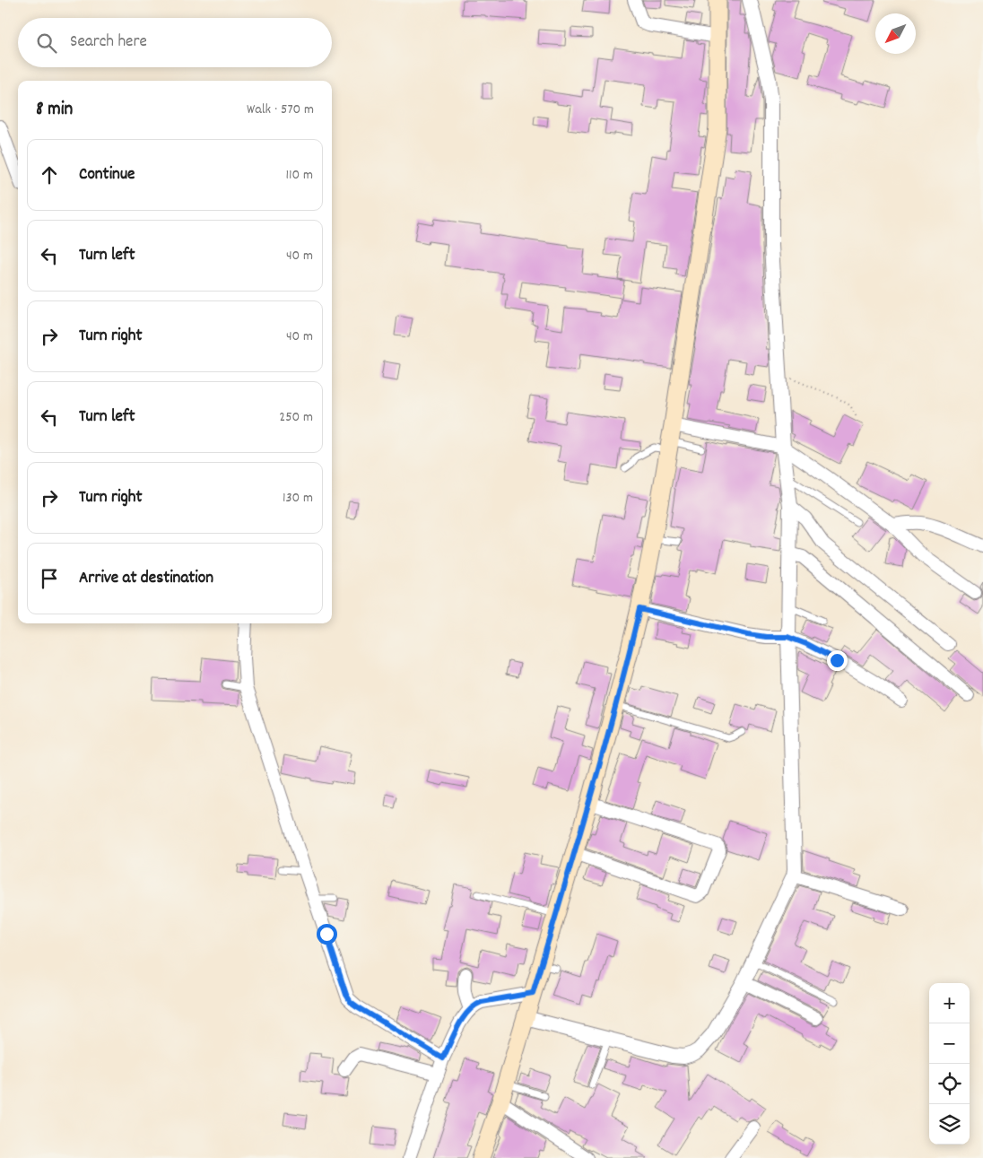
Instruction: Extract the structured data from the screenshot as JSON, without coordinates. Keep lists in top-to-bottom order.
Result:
{
  "north": "bottom left",
  "page": {
    "search": "Search here",
    "heading": ["8 min", "Walk · 570 m"],
    "list": [
      ["Continue", "110 m"],
      ["Turn left", "40 m"],
      ["Turn right", "40 m"],
      ["Turn left", "250 m"],
      ["Turn right", "130 m"],
      "Arrive at destination"
    ],
    "map_buttons": ["+", "−"]
  }
}
